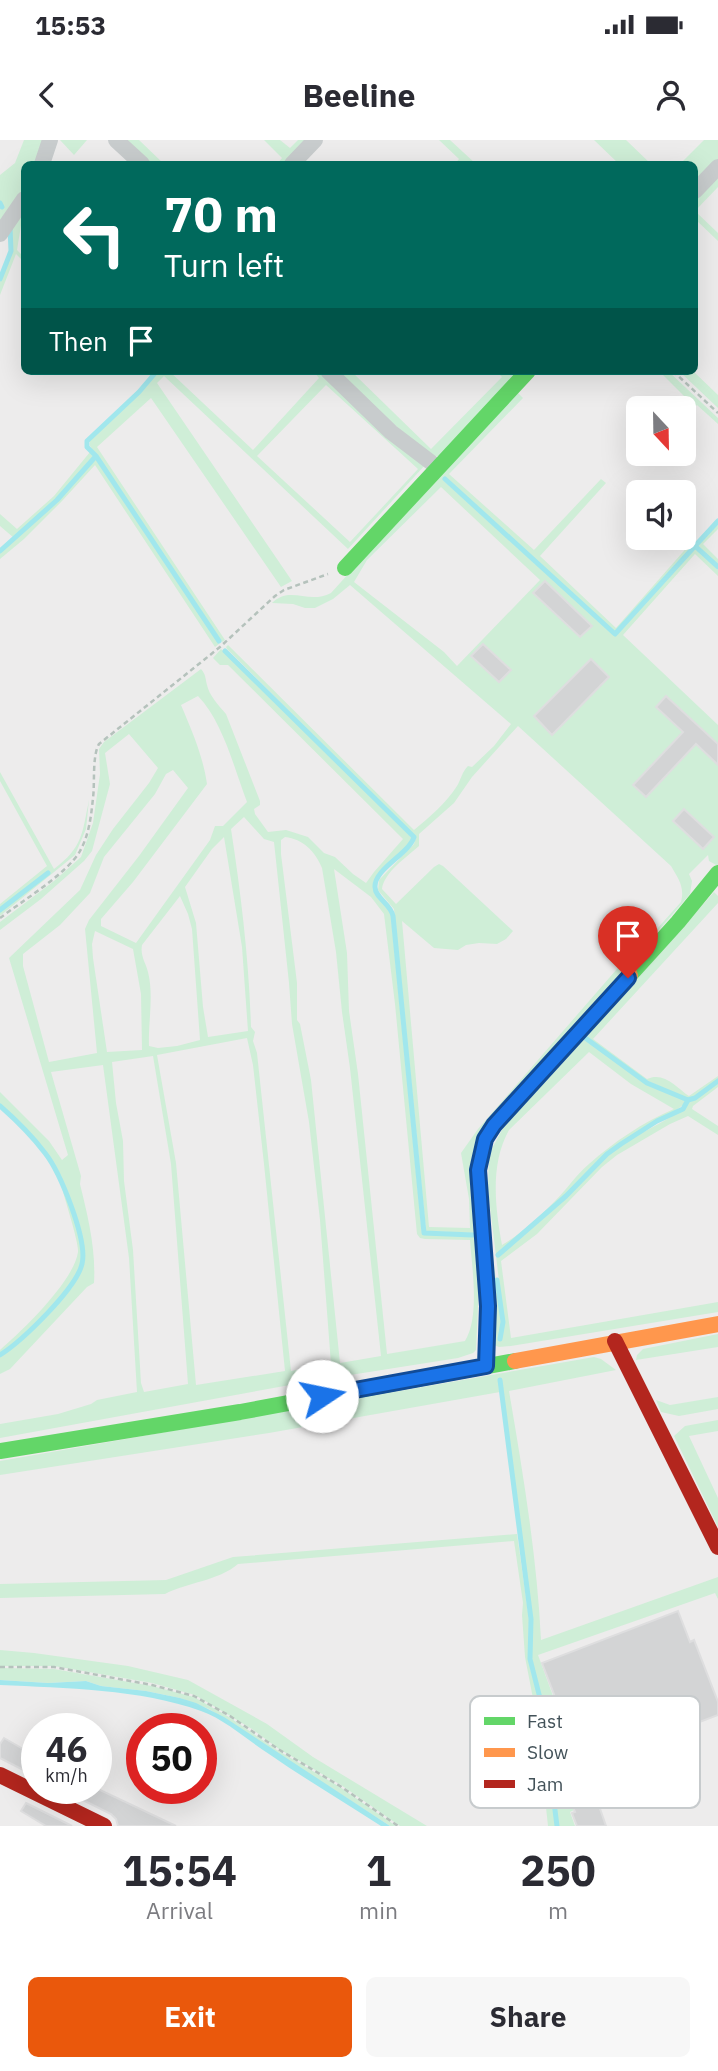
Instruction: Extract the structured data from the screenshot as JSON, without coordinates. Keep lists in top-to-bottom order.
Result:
{
  "legend": ["Fast", "Slow", "Jam"],
  "north": "bottom",
  "page": {
    "status": "15:53",
    "header": "Beeline",
    "turn": ["70 m", "Turn left"],
    "then": "Then",
    "speed": "46 km/h",
    "limit": "50",
    "eta": [
      "15:54",
      "Arrival",
      "1",
      "min",
      "250",
      "m"
    ],
    "buttons": ["Exit", "Share"]
  }
}
